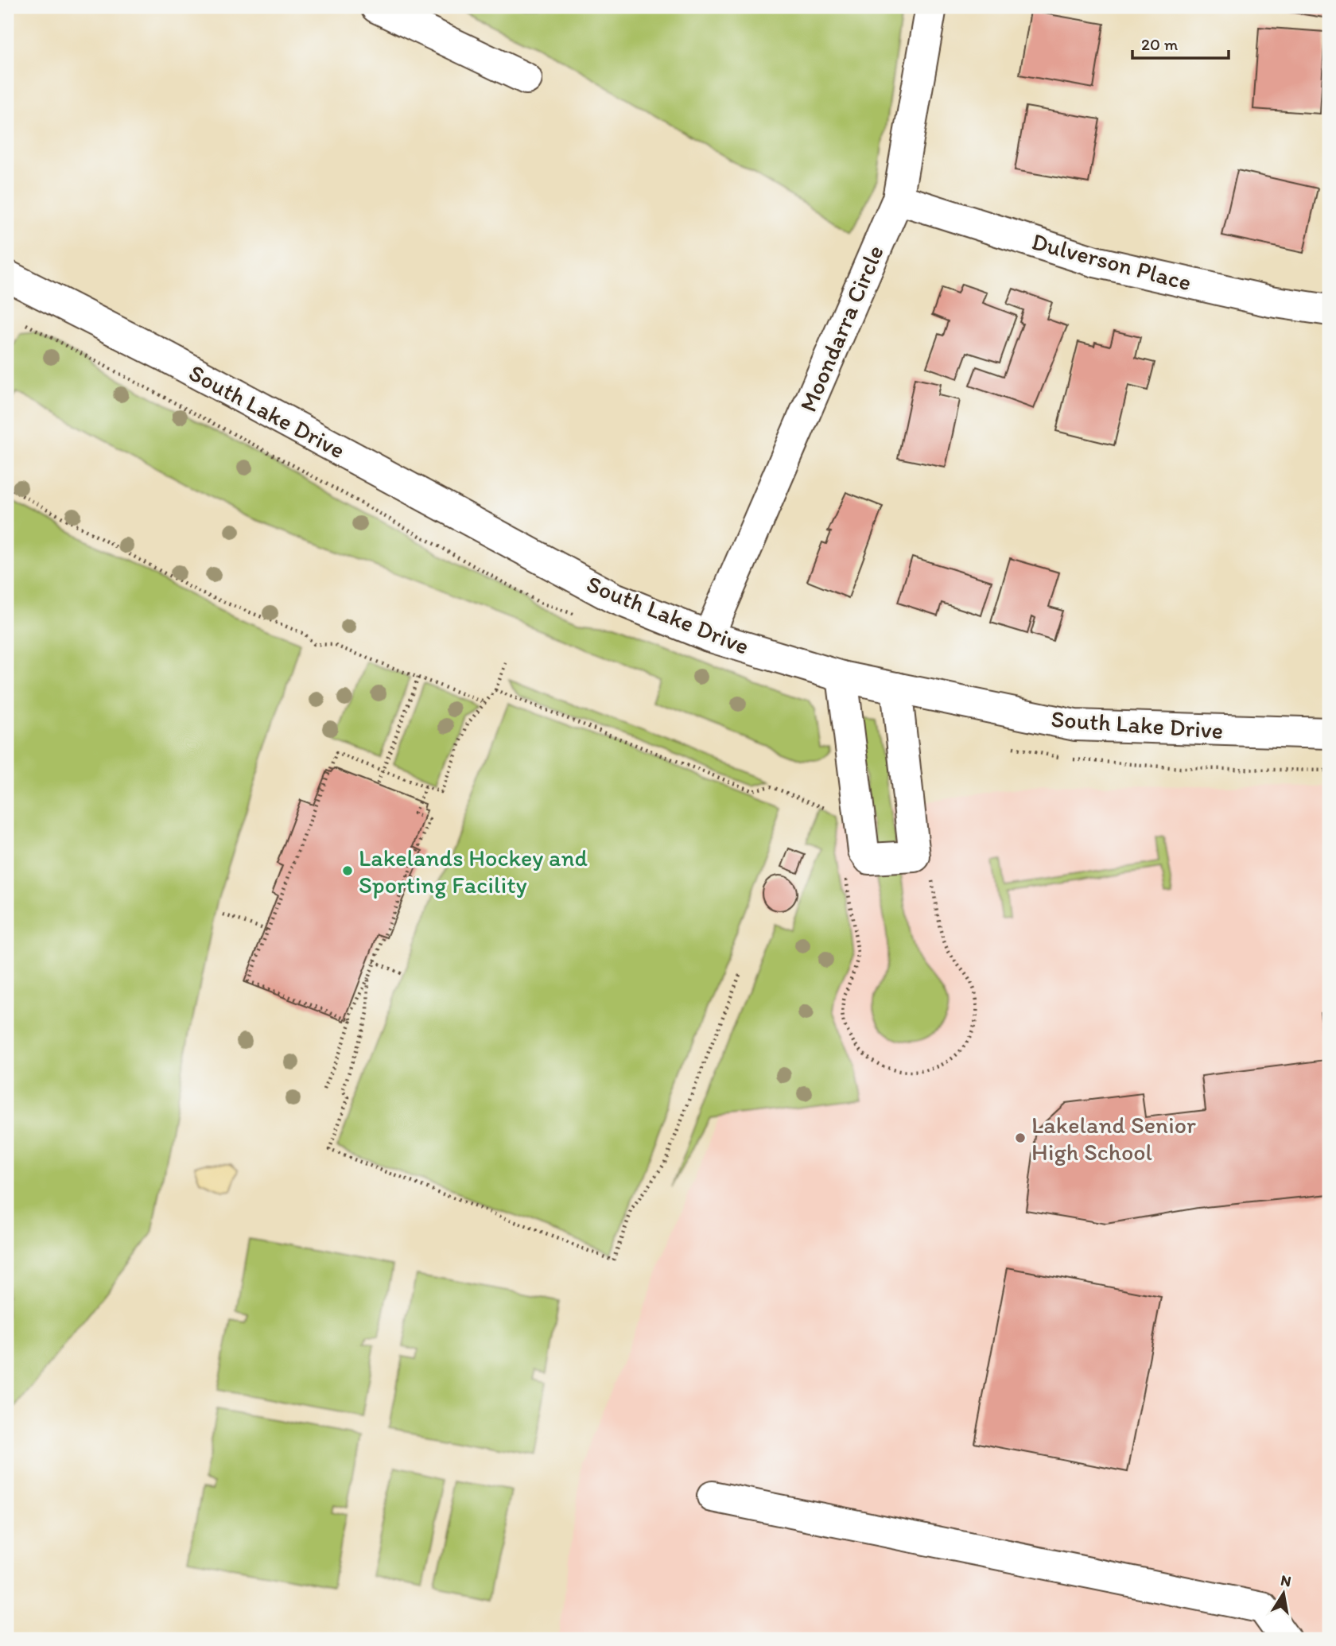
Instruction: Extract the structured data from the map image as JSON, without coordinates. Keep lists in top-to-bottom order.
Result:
{
  "streets": {
    "street": ["Dulverson Place", "Moondarra Circle", "South Lake Drive"]
  },
  "crossings": [
    ["Dulverson Place", "Moondarra Circle"],
    ["Moondarra Circle", "South Lake Drive"]
  ],
  "places": ["Lakelands Hockey and Sporting Facility", "Lakeland Senior High School"],
  "scale_bar": "20 m",
  "north": "top"
}
